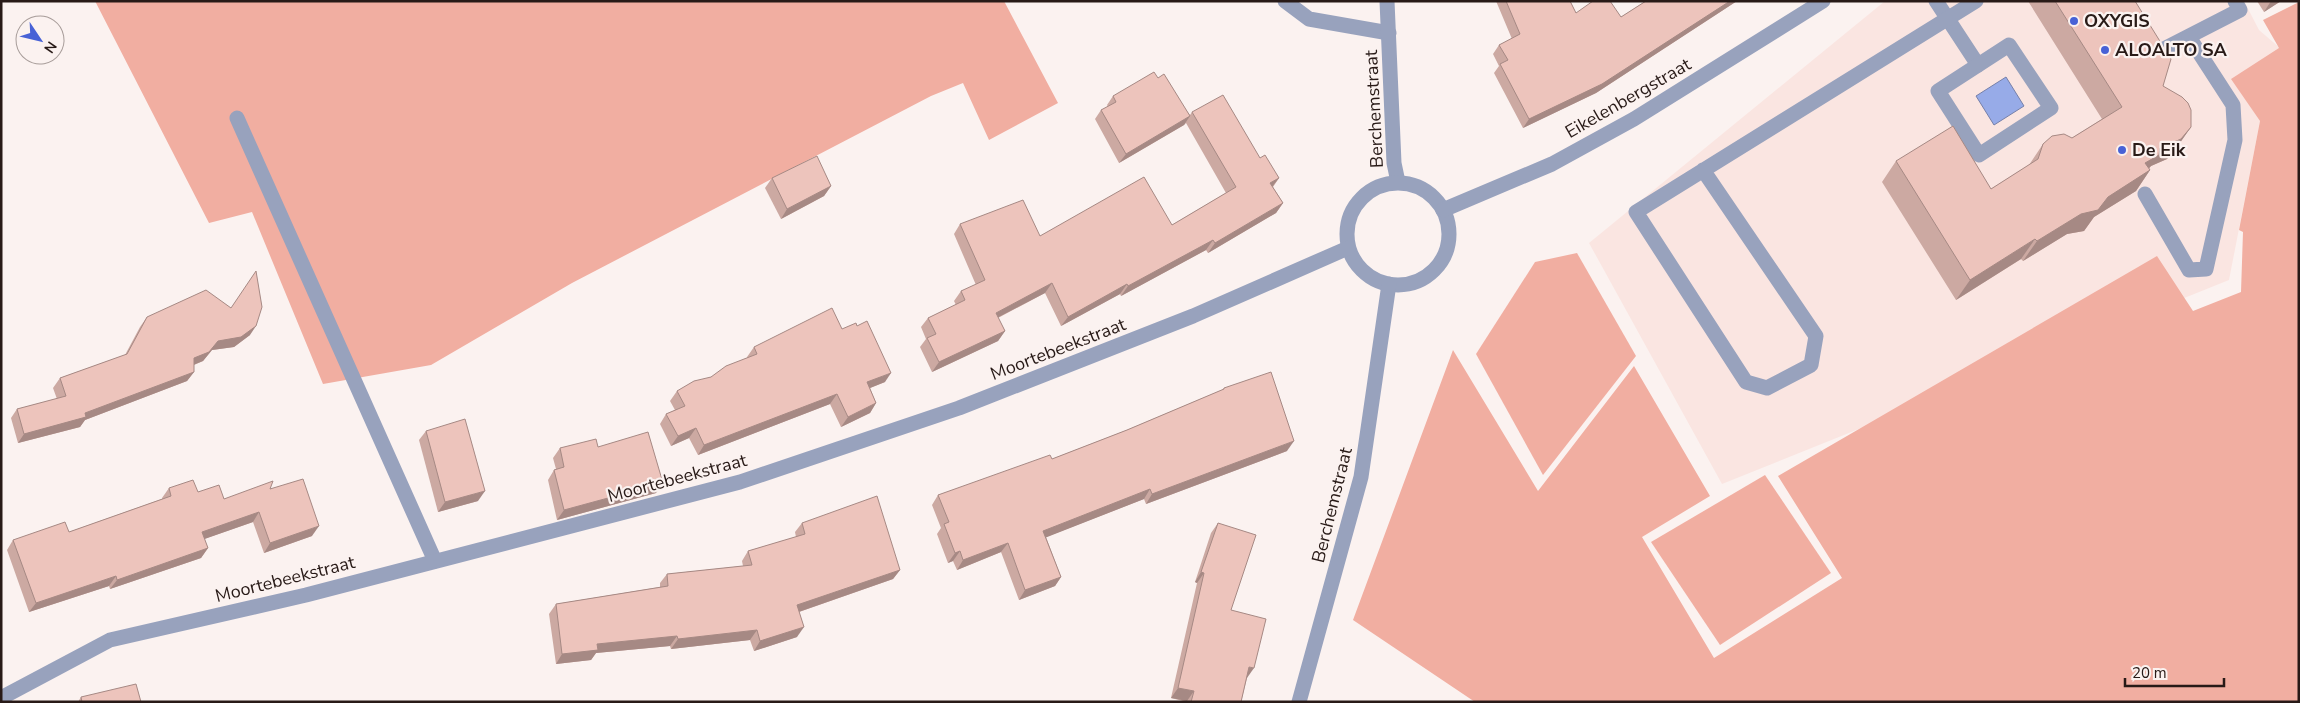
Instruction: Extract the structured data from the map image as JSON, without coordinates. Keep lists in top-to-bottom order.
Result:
{
  "streets": {
    "street": ["Eikelenbergstraat", "Berchemstraat", "Moortebeekstraat"]
  },
  "crossings": [
    ["Eikelenbergstraat", "Berchemstraat"],
    ["Eikelenbergstraat", "Moortebeekstraat"],
    ["Berchemstraat", "Moortebeekstraat"]
  ],
  "places": ["OXYGIS", "ALOALTO SA", "De Eik"],
  "scale_bar": "20 m",
  "north": "bottom right"
}
